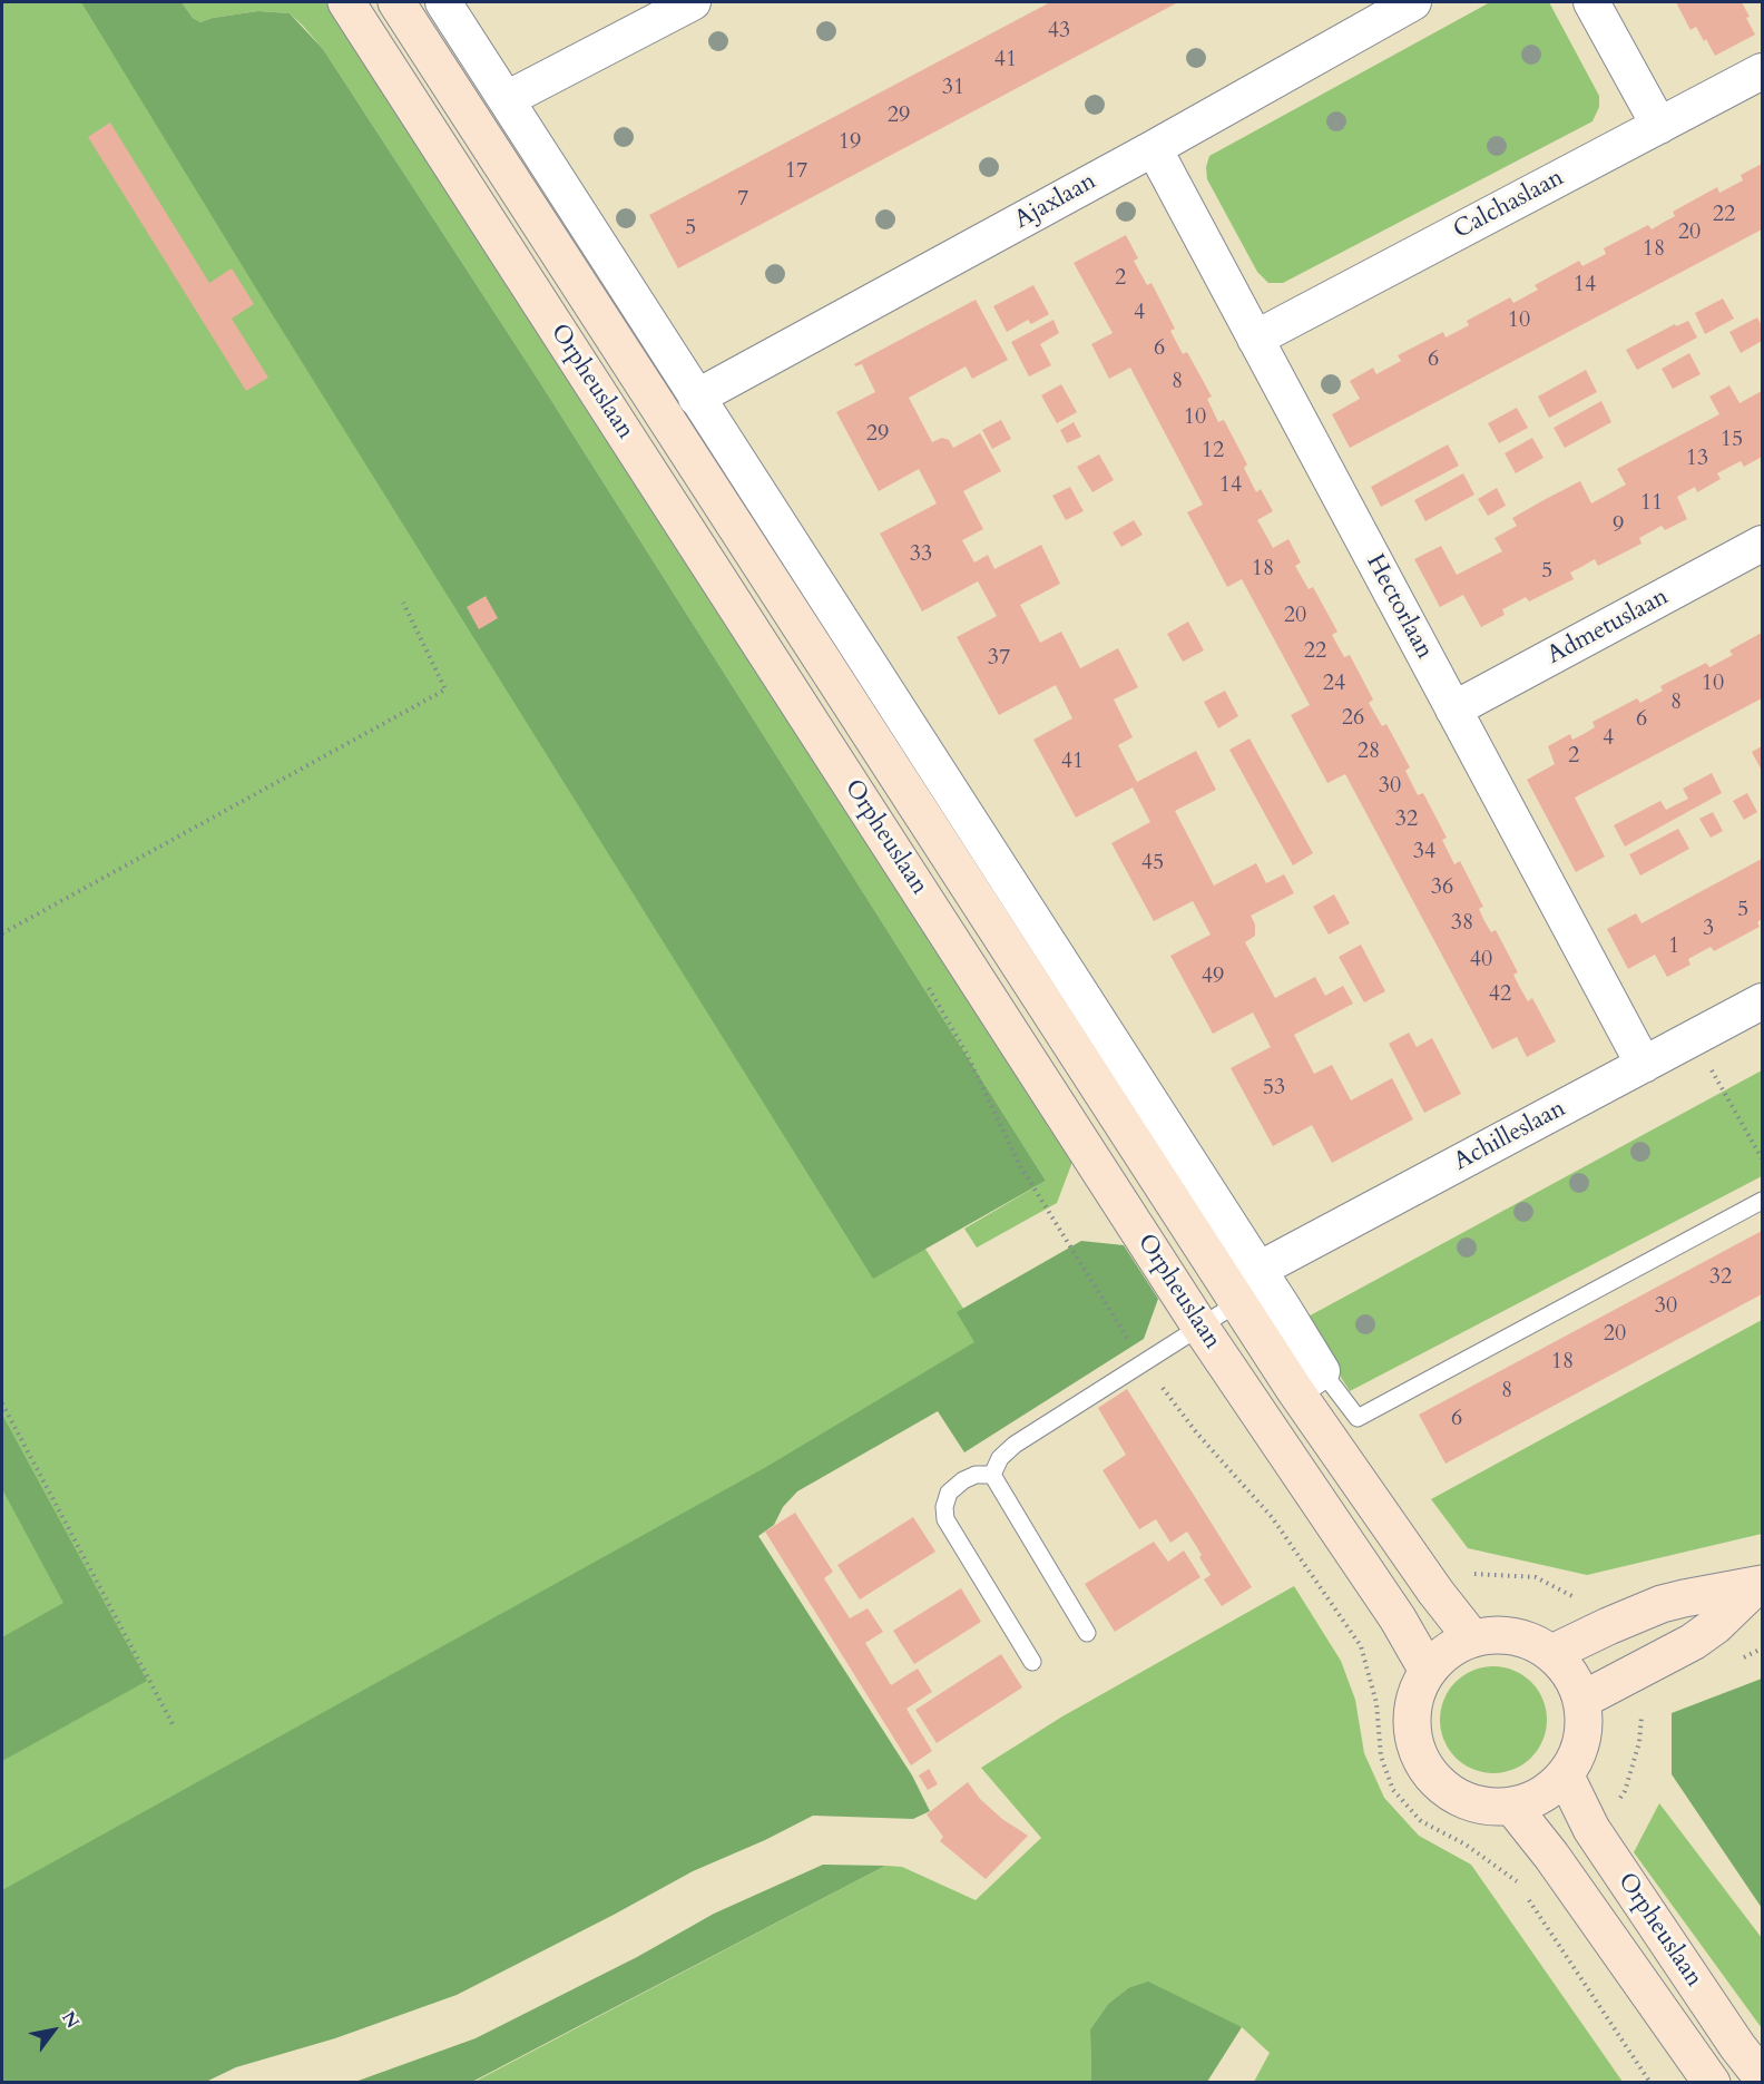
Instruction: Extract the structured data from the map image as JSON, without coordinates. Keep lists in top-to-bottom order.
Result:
{
  "streets": {
    "main road": ["Orpheuslaan"],
    "street": [
      "Ajaxlaan",
      "Calchaslaan",
      "Hectorlaan",
      "Admetuslaan",
      "Achilleslaan"
    ]
  },
  "crossings": [
    ["Ajaxlaan", "Orpheuslaan"],
    ["Ajaxlaan", "Hectorlaan"],
    ["Calchaslaan", "Hectorlaan"],
    ["Orpheuslaan", "Achilleslaan"],
    ["Hectorlaan", "Admetuslaan"],
    ["Hectorlaan", "Achilleslaan"]
  ],
  "house_numbers": [
    "43",
    "41",
    "31",
    "29",
    "19",
    "17",
    "7",
    "22",
    "5",
    "20",
    "18",
    "2",
    "14",
    "4",
    "10",
    "6",
    "6",
    "8",
    "10",
    "29",
    "15",
    "12",
    "13",
    "14",
    "11",
    "9",
    "33",
    "18",
    "5",
    "20",
    "22",
    "37",
    "24",
    "10",
    "8",
    "26",
    "6",
    "4",
    "28",
    "2",
    "41",
    "30",
    "32",
    "34",
    "45",
    "36",
    "5",
    "38",
    "3",
    "1",
    "40",
    "49",
    "42",
    "53",
    "32",
    "30",
    "20",
    "18",
    "8",
    "6"
  ],
  "north": "top right"
}
